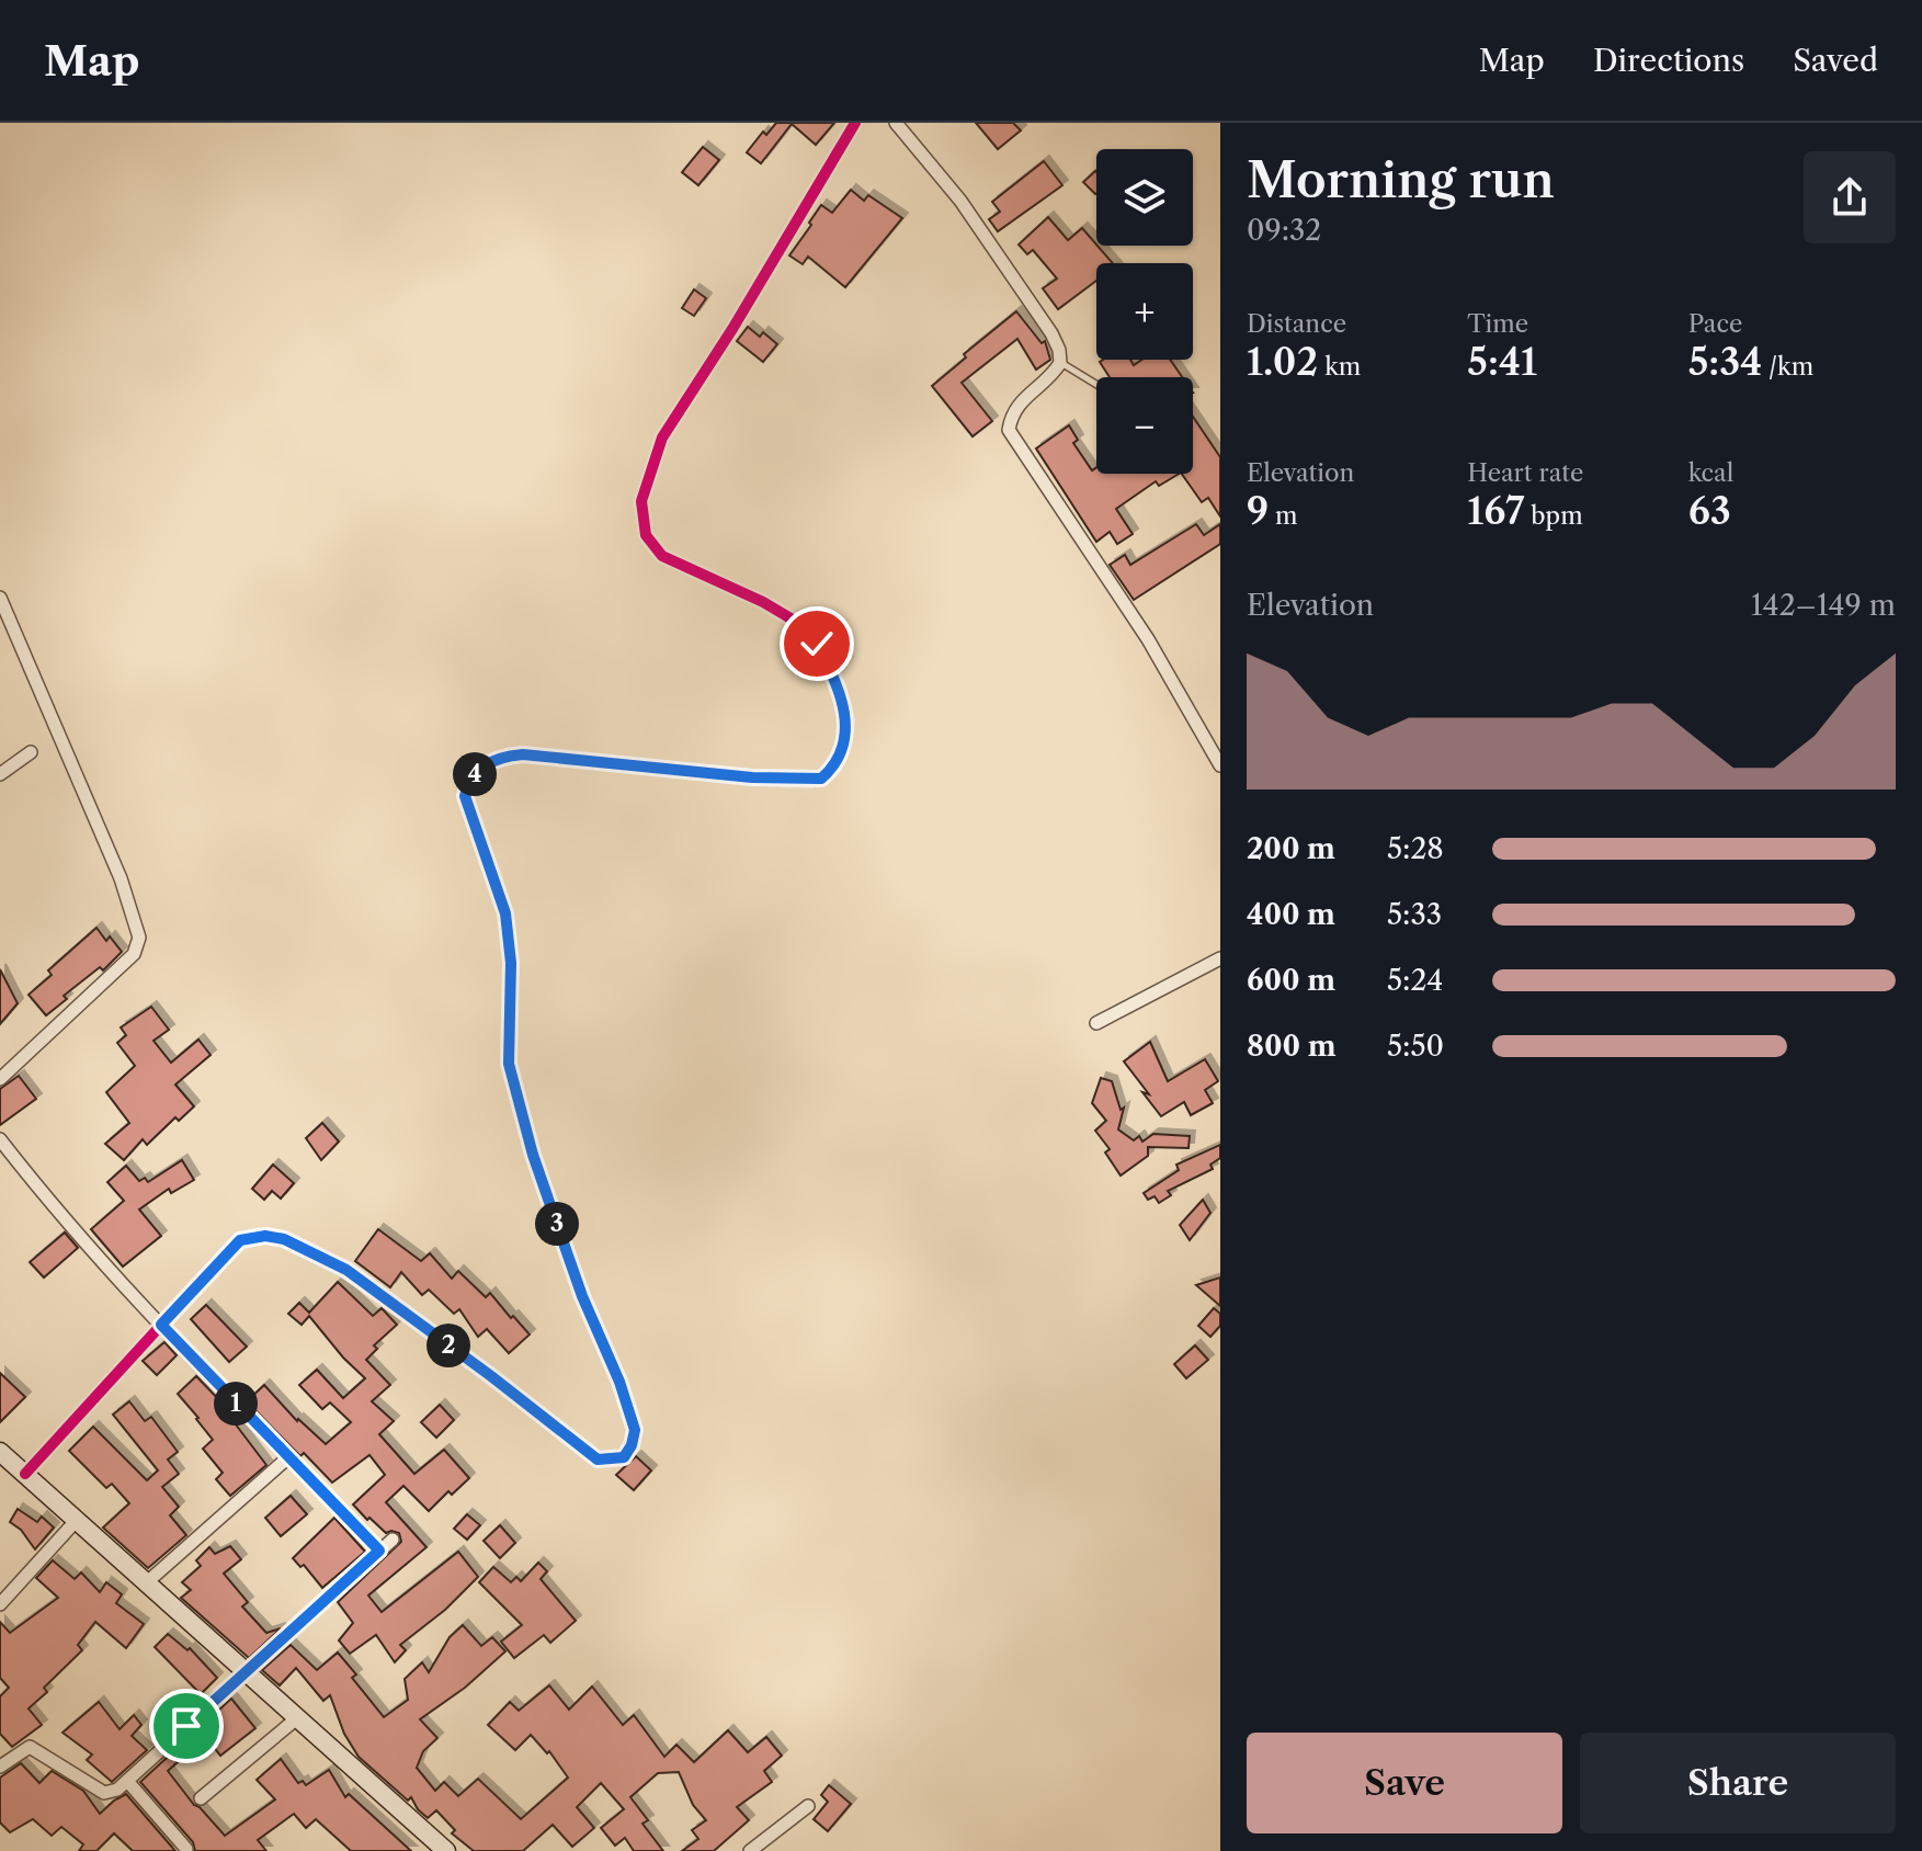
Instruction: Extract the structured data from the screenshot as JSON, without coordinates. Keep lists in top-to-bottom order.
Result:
{
  "page": {
    "header": "Map",
    "nav": ["Map", "Directions", "Saved"],
    "heading": ["Morning run", "09:32"],
    "map_buttons": ["+", "−"],
    "stats": [
      ["Distance", "1.02 km"],
      ["Time", "5:41"],
      ["Pace", "5:34 /km"],
      ["Elevation", "9 m"],
      ["Heart rate", "167 bpm"],
      ["kcal", "63"]
    ],
    "chart": ["Elevation", "142–149 m"],
    "pins": [
      "4",
      "3",
      "2",
      "1"
    ],
    "list": [
      {
        "name": "200 m",
        "note": "5:28"
      },
      {
        "name": "400 m",
        "note": "5:33"
      },
      {
        "name": "600 m",
        "note": "5:24"
      },
      {
        "name": "800 m",
        "note": "5:50"
      }
    ],
    "buttons": ["Save", "Share"]
  }
}
